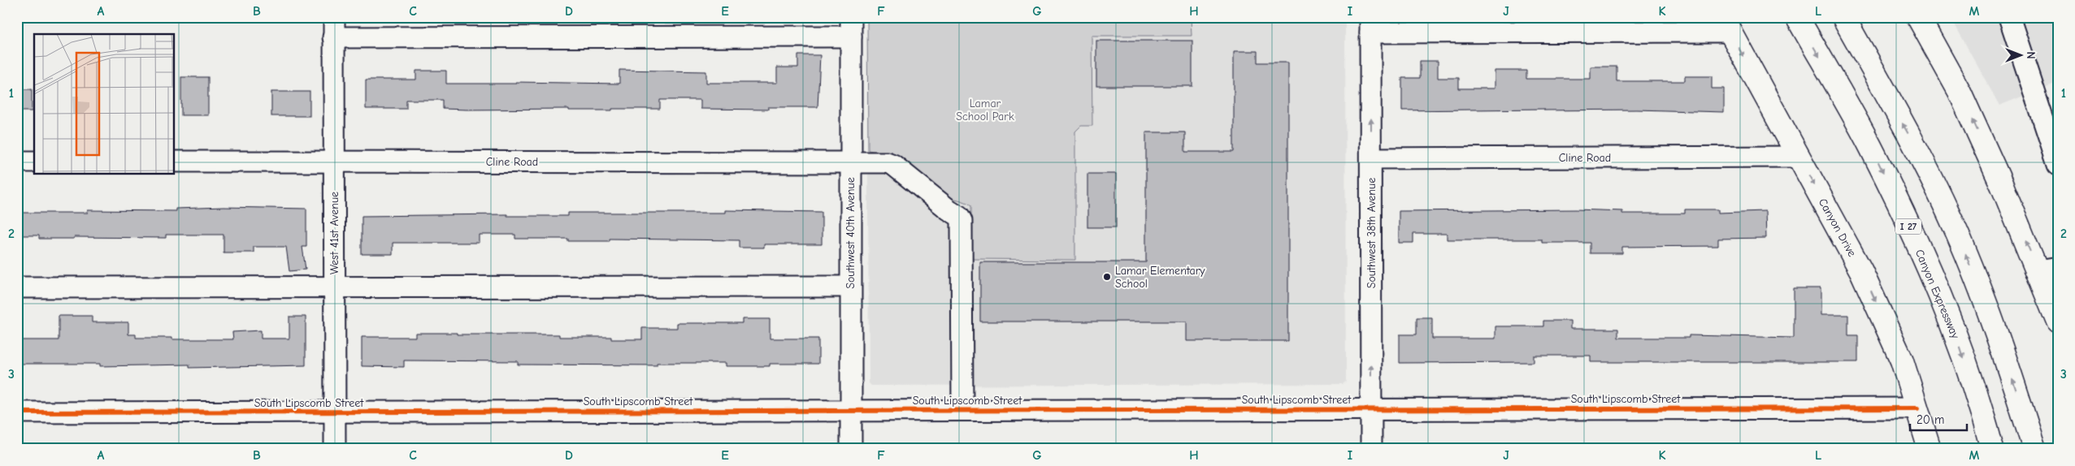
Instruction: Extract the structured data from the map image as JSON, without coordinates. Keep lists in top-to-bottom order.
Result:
{
  "streets": {
    "main road": ["I 27", "Canyon Drive", "Canyon Expressway"],
    "street": [
      "Cline Road",
      "West 41st Avenue",
      "Southwest 40th Avenue",
      "Southwest 38th Avenue",
      "South Lipscomb Street"
    ]
  },
  "crossings": [
    ["Cline Road", "Canyon Drive"],
    ["Cline Road", "West 41st Avenue"],
    ["Cline Road", "Southwest 40th Avenue"],
    ["Cline Road", "Southwest 38th Avenue"],
    ["Cline Road", "South Lipscomb Street"],
    ["Canyon Drive", "South Lipscomb Street"],
    ["West 41st Avenue", "South Lipscomb Street"],
    ["Southwest 40th Avenue", "South Lipscomb Street"],
    ["Southwest 38th Avenue", "South Lipscomb Street"]
  ],
  "one_way": ["Southwest 38th Avenue"],
  "parks": ["Lamar School Park"],
  "places": ["Lamar Elementary School"],
  "scale_bar": "20 m",
  "north": "right",
  "grid": {
    "columns": [
      "A",
      "B",
      "C",
      "D",
      "E",
      "F",
      "G",
      "H",
      "I",
      "J",
      "K",
      "L",
      "M"
    ],
    "rows": ["1", "2", "3"]
  }
}
